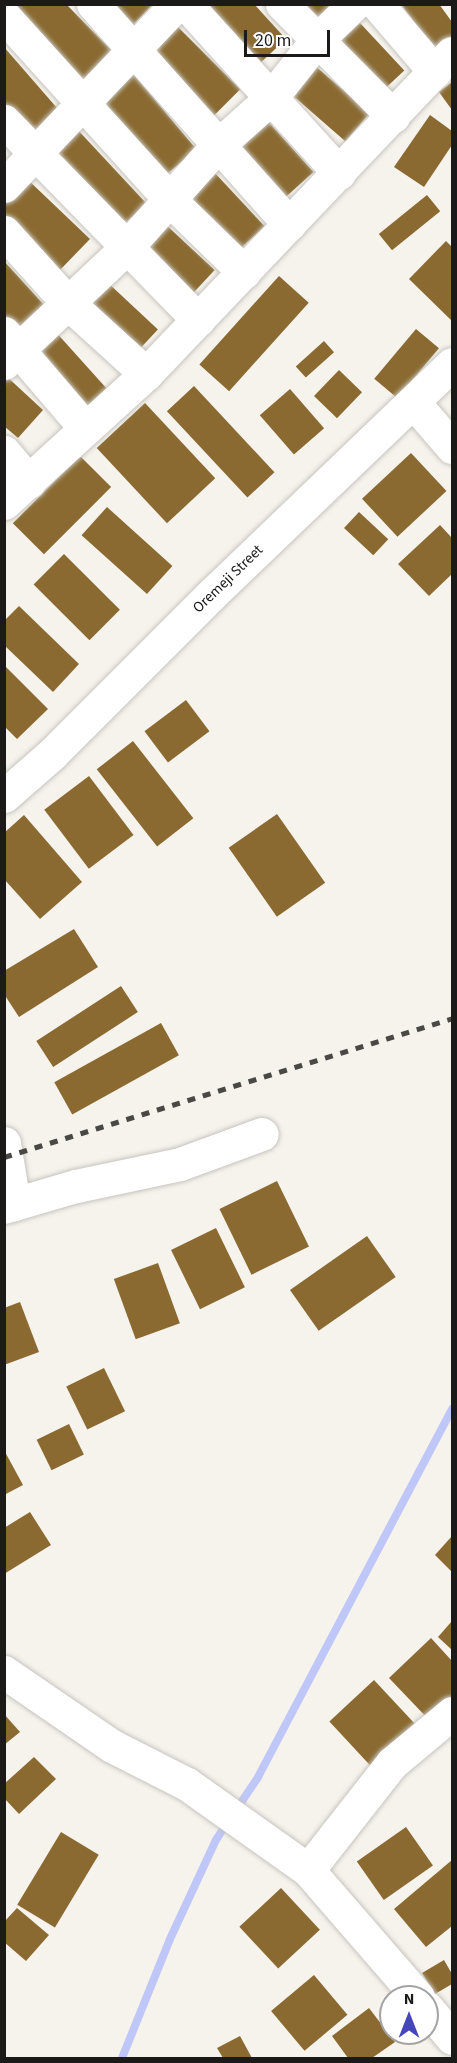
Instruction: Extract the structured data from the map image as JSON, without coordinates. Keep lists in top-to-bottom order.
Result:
{
  "streets": {
    "street": ["Oremeji Street"]
  },
  "scale_bar": "20 m",
  "north": "top"
}
